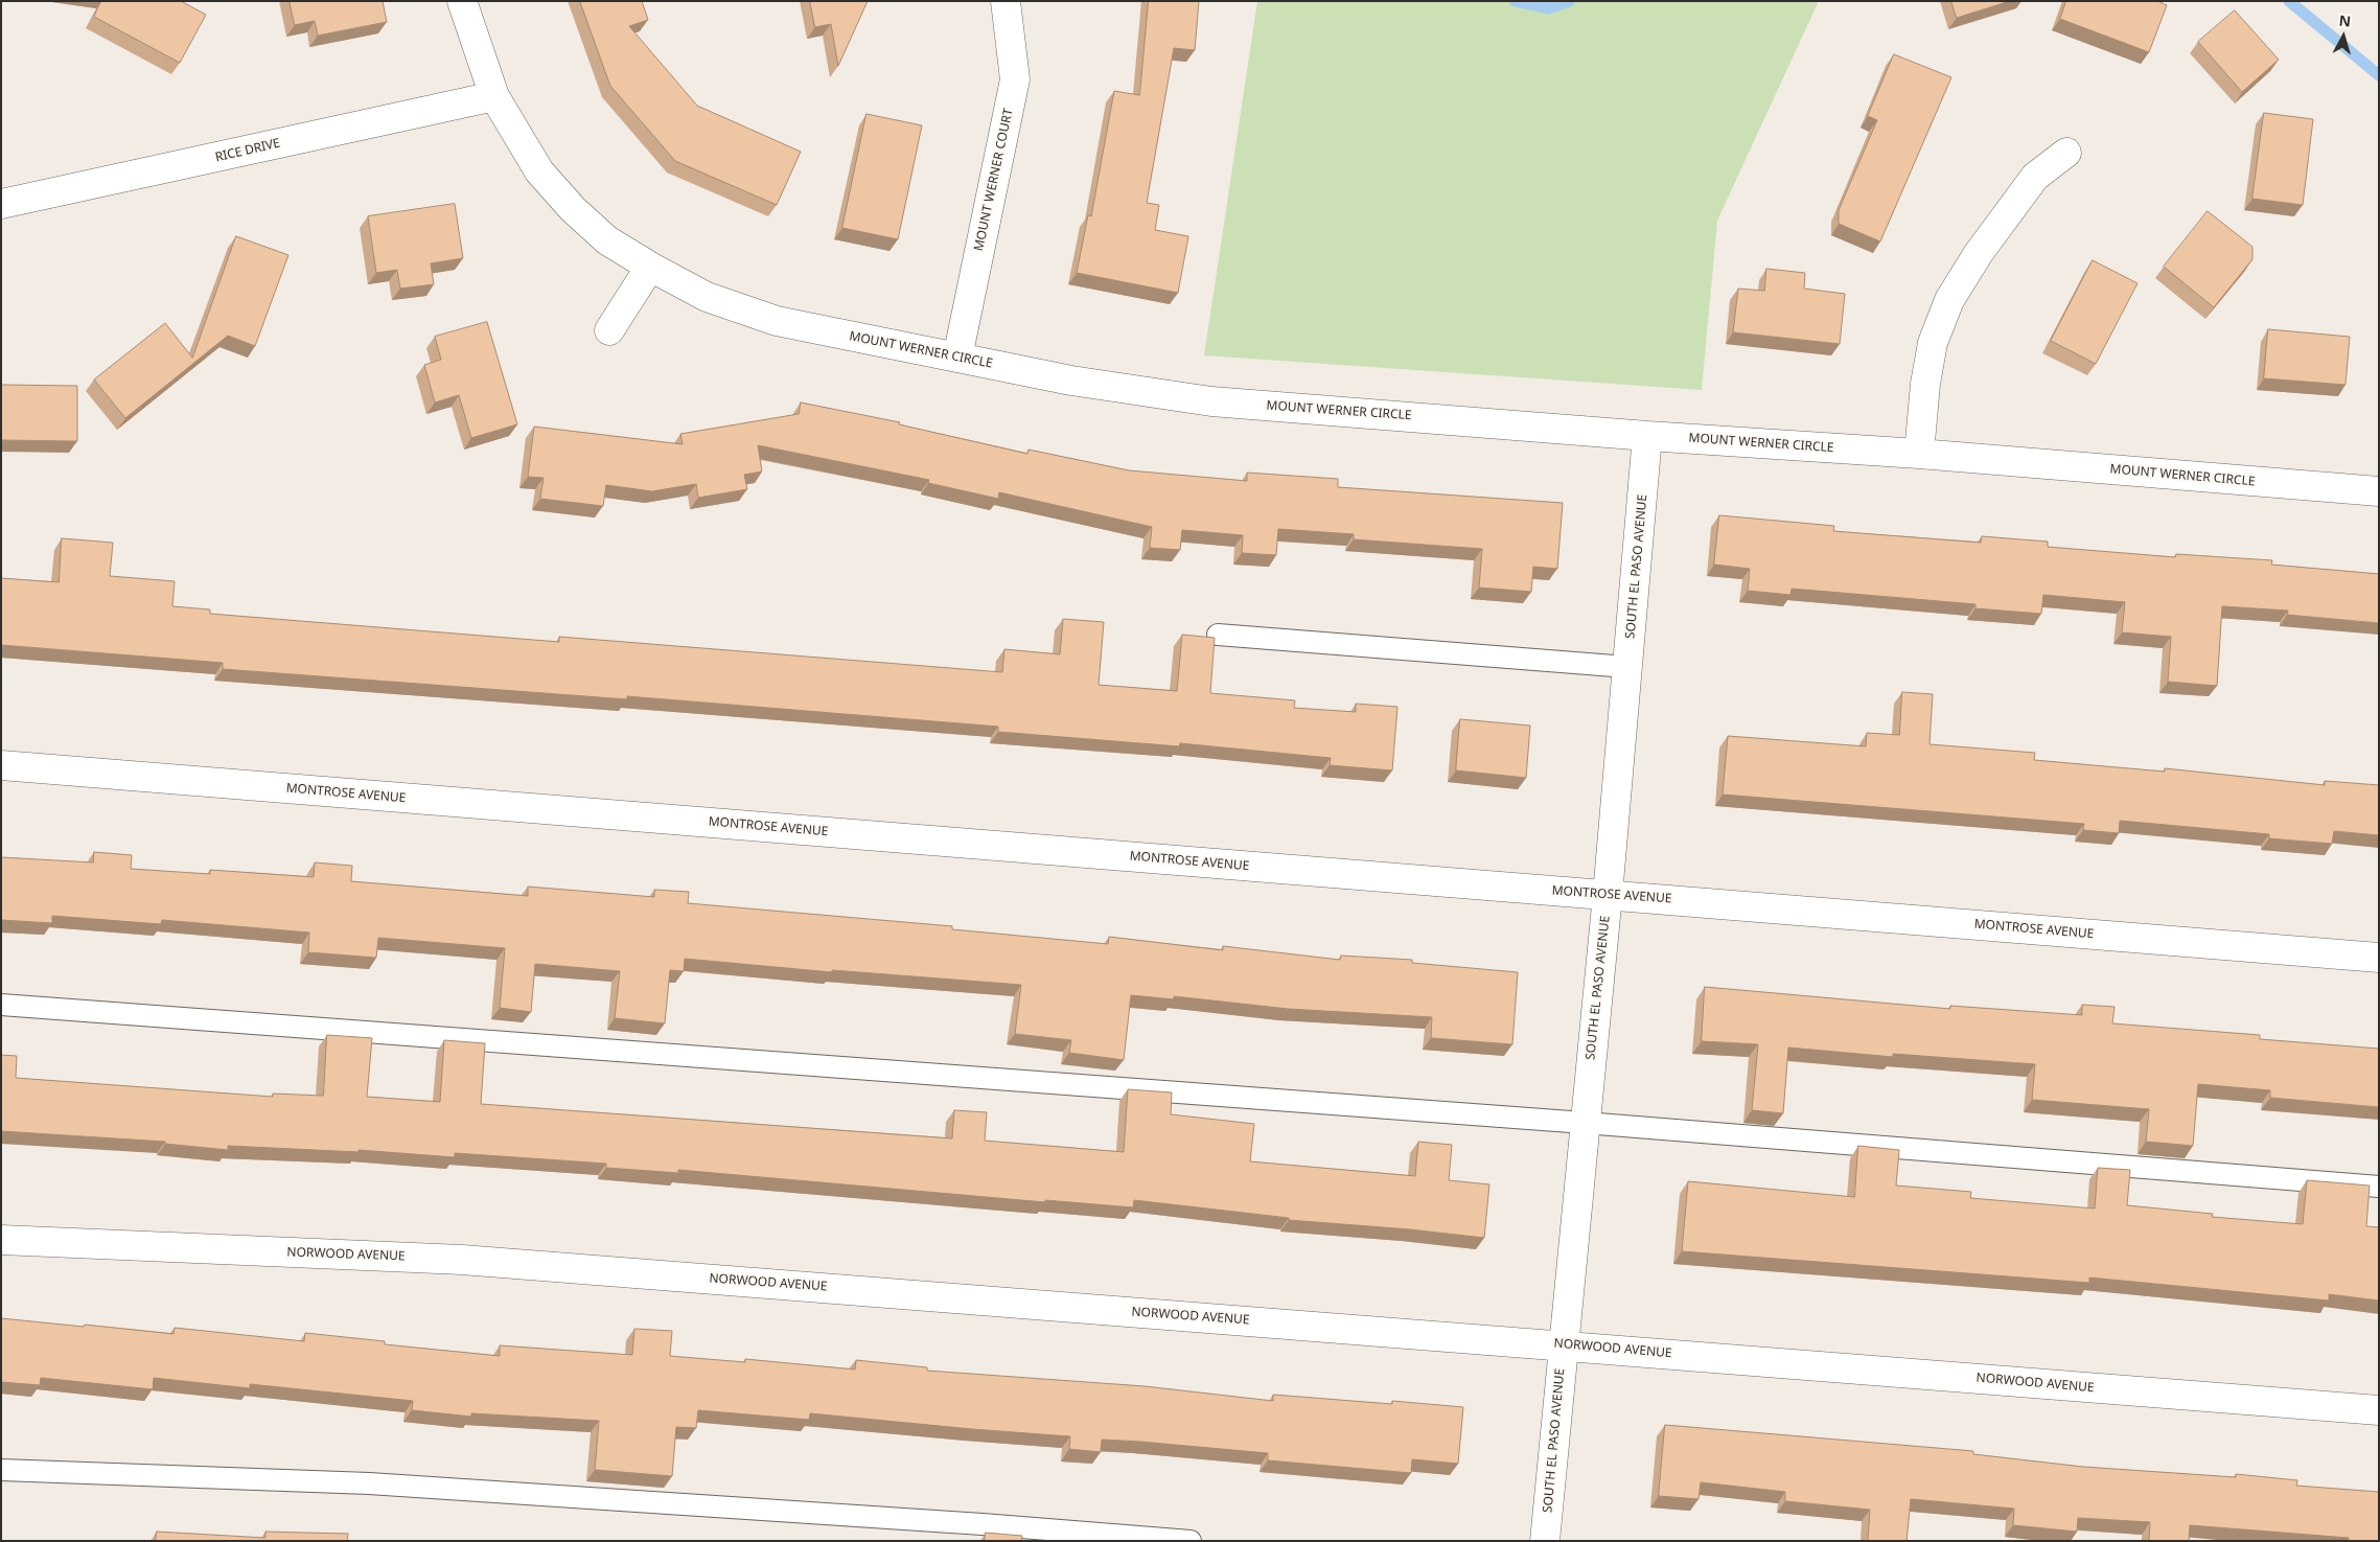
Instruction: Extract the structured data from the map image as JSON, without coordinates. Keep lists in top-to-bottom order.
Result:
{
  "streets": {
    "street": [
      "RICE DRIVE",
      "MOUNT WERNER COURT",
      "MOUNT WERNER CIRCLE",
      "SOUTH EL PASO AVENUE",
      "MONTROSE AVENUE",
      "NORWOOD AVENUE"
    ]
  },
  "crossings": [
    ["RICE DRIVE", "MOUNT WERNER CIRCLE"],
    ["MOUNT WERNER COURT", "MOUNT WERNER CIRCLE"],
    ["MOUNT WERNER CIRCLE", "SOUTH EL PASO AVENUE"],
    ["SOUTH EL PASO AVENUE", "MONTROSE AVENUE"],
    ["SOUTH EL PASO AVENUE", "NORWOOD AVENUE"]
  ],
  "north": "top"
}
